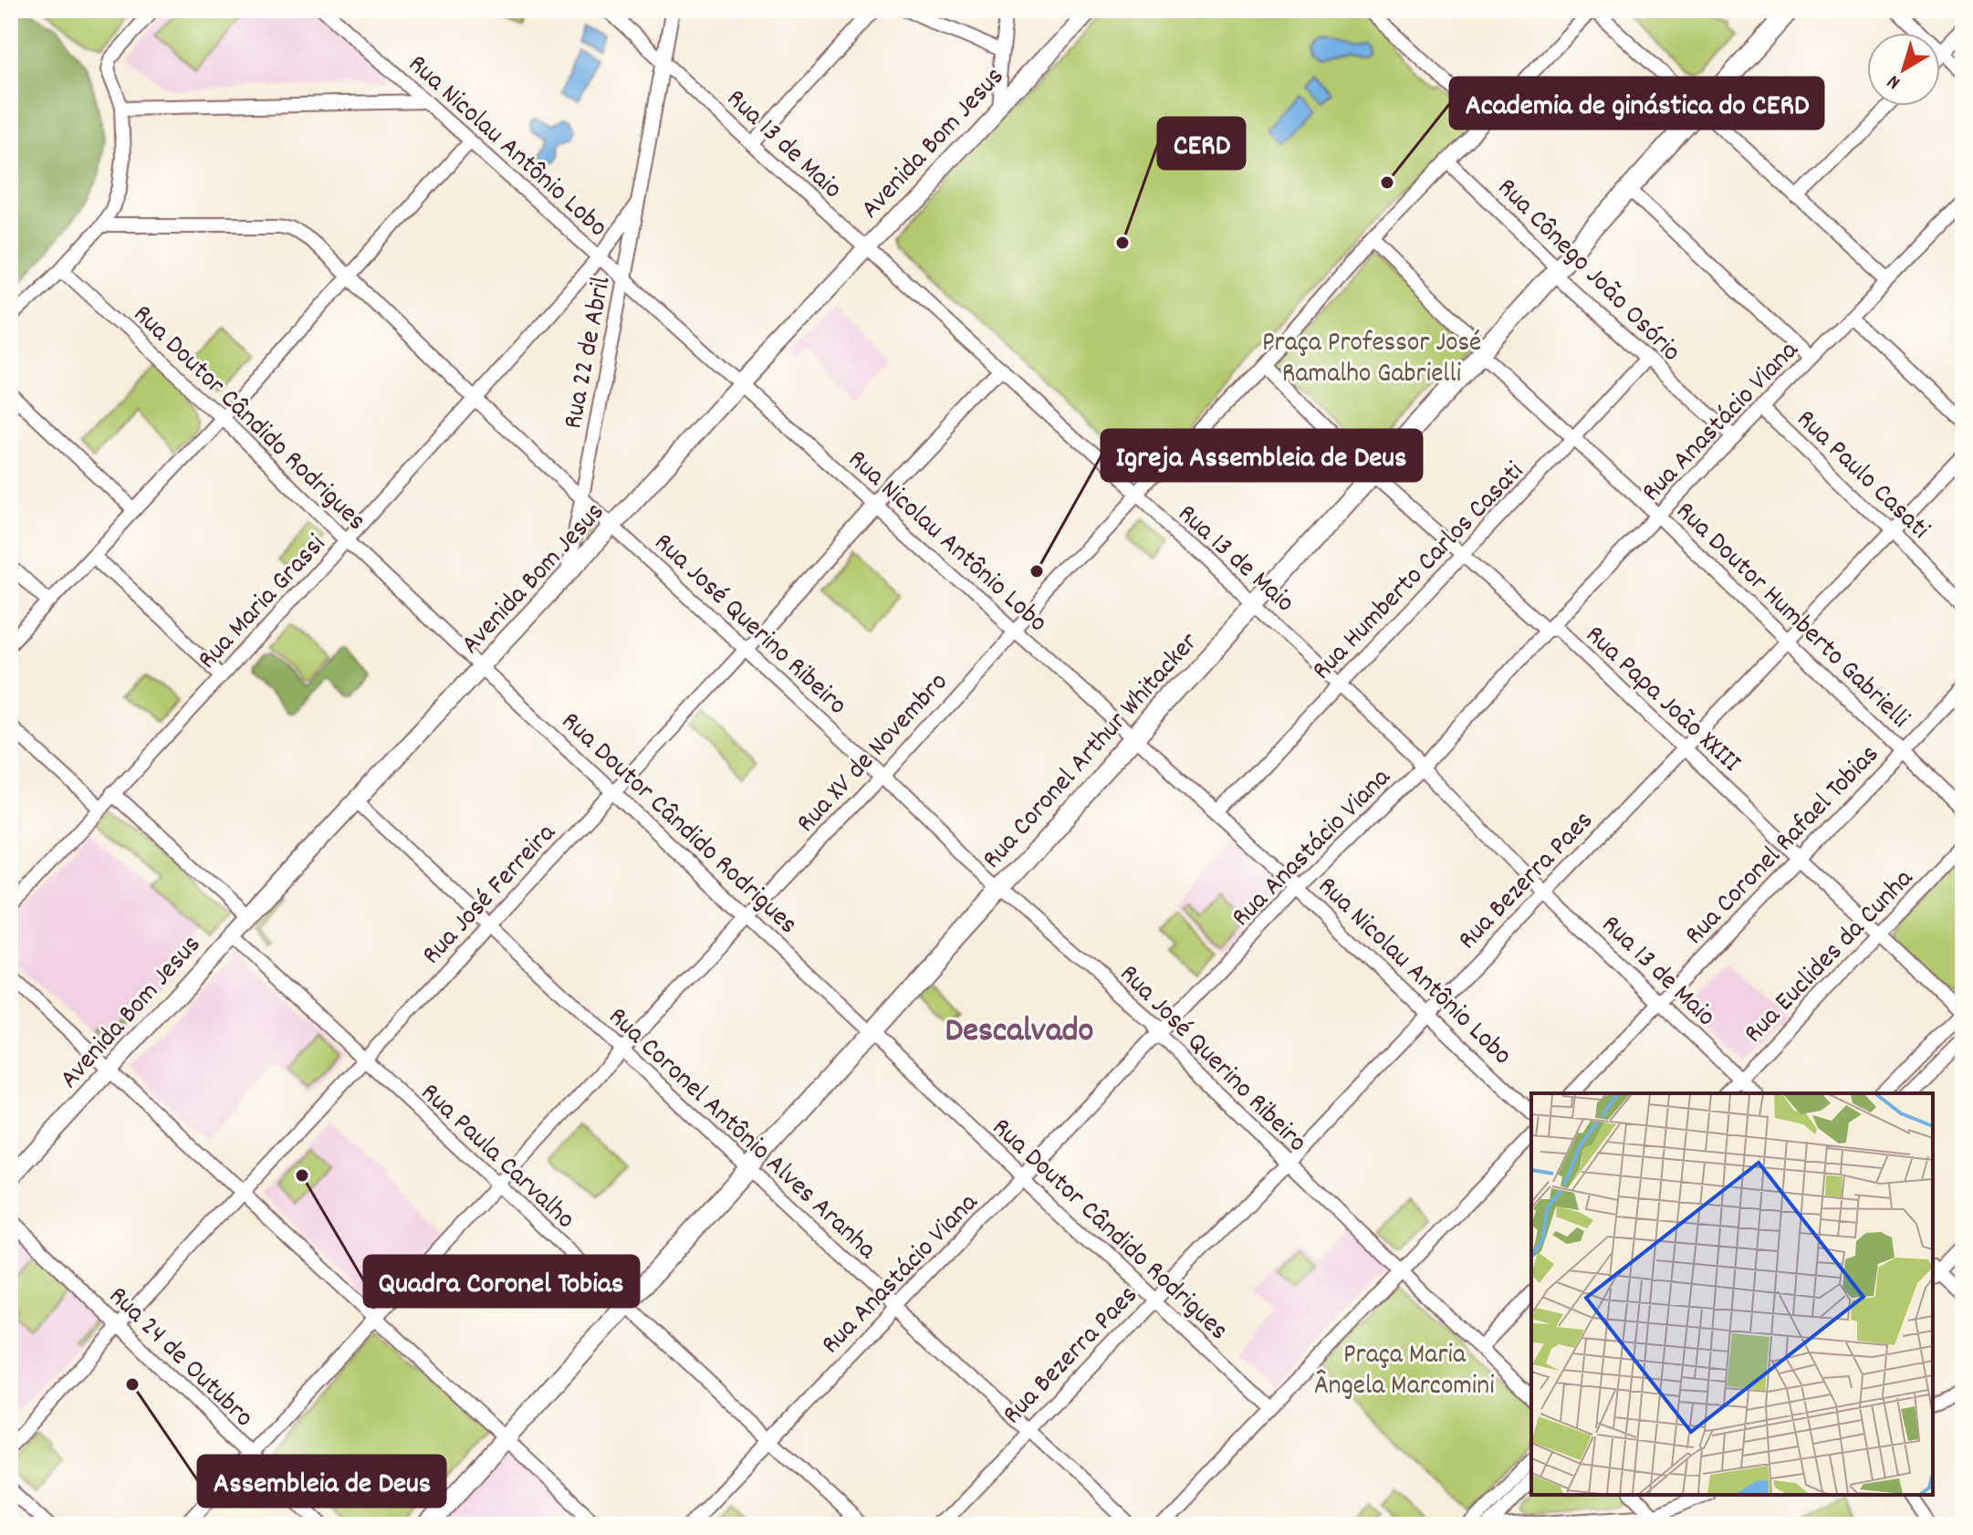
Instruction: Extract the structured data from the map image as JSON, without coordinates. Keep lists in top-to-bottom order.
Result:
{
  "streets": {
    "main road": ["Rua Coronel Arthur Whitacker"],
    "street": [
      "Avenida Bom Jesus",
      "Rua 13 de Maio",
      "Rua Nicolau Antônio Lobo",
      "Rua Cônego João Osório",
      "Rua 22 de Abril",
      "Rua Doutor Cândido Rodrigues",
      "Rua Anastácio Viana",
      "Rua Paulo Casati",
      "Rua Humberto Carlos Casati",
      "Rua Maria Grassi",
      "Rua Doutor Humberto Gabrielli",
      "Rua José Querino Ribeiro",
      "Rua Papa João XXIII",
      "Rua XV de Novembro",
      "Rua Coronel Rafael Tobias",
      "Rua Bezerra Paes",
      "Rua José Ferreira",
      "Rua Euclides da Cunha",
      "Rua Coronel Antônio Alves Aranha",
      "Rua Paula Carvalho",
      "Rua 24 de Outubro"
    ]
  },
  "crossings": [
    ["Avenida Bom Jesus", "Rua 13 de Maio"],
    ["Avenida Bom Jesus", "Rua Nicolau Antônio Lobo"],
    ["Avenida Bom Jesus", "Rua 22 de Abril"],
    ["Avenida Bom Jesus", "Rua Doutor Cândido Rodrigues"],
    ["Avenida Bom Jesus", "Rua José Querino Ribeiro"],
    ["Avenida Bom Jesus", "Rua Coronel Antônio Alves Aranha"],
    ["Avenida Bom Jesus", "Rua Paula Carvalho"],
    ["Rua 13 de Maio", "Rua 22 de Abril"],
    ["Rua 13 de Maio", "Rua Anastácio Viana"],
    ["Rua 13 de Maio", "Rua Humberto Carlos Casati"],
    ["Rua 13 de Maio", "Rua Coronel Arthur Whitacker"],
    ["Rua 13 de Maio", "Rua XV de Novembro"],
    ["Rua 13 de Maio", "Rua Coronel Rafael Tobias"],
    ["Rua 13 de Maio", "Rua Bezerra Paes"],
    ["Rua 13 de Maio", "Rua José Ferreira"],
    ["Rua 13 de Maio", "Rua Euclides da Cunha"],
    ["Rua Nicolau Antônio Lobo", "Rua 22 de Abril"],
    ["Rua Nicolau Antônio Lobo", "Rua Anastácio Viana"],
    ["Rua Nicolau Antônio Lobo", "Rua Humberto Carlos Casati"],
    ["Rua Nicolau Antônio Lobo", "Rua Maria Grassi"],
    ["Rua Nicolau Antônio Lobo", "Rua Coronel Arthur Whitacker"],
    ["Rua Nicolau Antônio Lobo", "Rua XV de Novembro"],
    ["Rua Nicolau Antônio Lobo", "Rua Bezerra Paes"],
    ["Rua Nicolau Antônio Lobo", "Rua José Ferreira"],
    ["Rua Cônego João Osório", "Rua Anastácio Viana"],
    ["Rua Cônego João Osório", "Rua Humberto Carlos Casati"],
    ["Rua Cônego João Osório", "Rua Coronel Arthur Whitacker"],
    ["Rua Cônego João Osório", "Rua XV de Novembro"],
    ["Rua 22 de Abril", "Rua Maria Grassi"],
    ["Rua 22 de Abril", "Rua José Querino Ribeiro"],
    ["Rua Doutor Cândido Rodrigues", "Rua Anastácio Viana"],
    ["Rua Doutor Cândido Rodrigues", "Rua Maria Grassi"],
    ["Rua Doutor Cândido Rodrigues", "Rua Coronel Arthur Whitacker"],
    ["Rua Doutor Cândido Rodrigues", "Rua XV de Novembro"],
    ["Rua Doutor Cândido Rodrigues", "Rua Bezerra Paes"],
    ["Rua Doutor Cândido Rodrigues", "Rua José Ferreira"],
    ["Rua Anastácio Viana", "Rua Paulo Casati"],
    ["Rua Anastácio Viana", "Rua Doutor Humberto Gabrielli"],
    ["Rua Anastácio Viana", "Rua José Querino Ribeiro"],
    ["Rua Anastácio Viana", "Rua Papa João XXIII"],
    ["Rua Anastácio Viana", "Rua Coronel Antônio Alves Aranha"],
    ["Rua Anastácio Viana", "Rua Paula Carvalho"],
    ["Rua Paulo Casati", "Rua Bezerra Paes"],
    ["Rua Humberto Carlos Casati", "Rua Doutor Humberto Gabrielli"],
    ["Rua Humberto Carlos Casati", "Rua Papa João XXIII"],
    ["Rua Maria Grassi", "Rua José Querino Ribeiro"],
    ["Rua Doutor Humberto Gabrielli", "Rua Coronel Arthur Whitacker"],
    ["Rua Doutor Humberto Gabrielli", "Rua XV de Novembro"],
    ["Rua Doutor Humberto Gabrielli", "Rua Coronel Rafael Tobias"],
    ["Rua Doutor Humberto Gabrielli", "Rua Bezerra Paes"],
    ["Rua José Querino Ribeiro", "Rua Coronel Arthur Whitacker"],
    ["Rua José Querino Ribeiro", "Rua XV de Novembro"],
    ["Rua José Querino Ribeiro", "Rua Bezerra Paes"],
    ["Rua José Querino Ribeiro", "Rua José Ferreira"],
    ["Rua Papa João XXIII", "Rua Coronel Arthur Whitacker"],
    ["Rua Papa João XXIII", "Rua XV de Novembro"],
    ["Rua Papa João XXIII", "Rua Coronel Rafael Tobias"],
    ["Rua Papa João XXIII", "Rua Bezerra Paes"],
    ["Rua Papa João XXIII", "Rua Euclides da Cunha"],
    ["Rua Coronel Arthur Whitacker", "Rua Coronel Antônio Alves Aranha"],
    ["Rua Coronel Arthur Whitacker", "Rua Paula Carvalho"],
    ["Rua XV de Novembro", "Rua Coronel Antônio Alves Aranha"],
    ["Rua XV de Novembro", "Rua Paula Carvalho"],
    ["Rua XV de Novembro", "Rua 24 de Outubro"],
    ["Rua Bezerra Paes", "Rua Coronel Antônio Alves Aranha"],
    ["Rua José Ferreira", "Rua Coronel Antônio Alves Aranha"],
    ["Rua José Ferreira", "Rua Paula Carvalho"],
    ["Rua José Ferreira", "Rua 24 de Outubro"]
  ],
  "districts": ["Descalvado"],
  "parks": ["Praça Professor José Ramalho Gabrielli", "Praça Maria Ângela Marcomini"],
  "places": [
    "Academia de ginástica do CERD",
    "CERD",
    "Igreja Assembleia de Deus",
    "Quadra Coronel Tobias",
    "Assembleia de Deus"
  ],
  "north": "bottom left"
}
